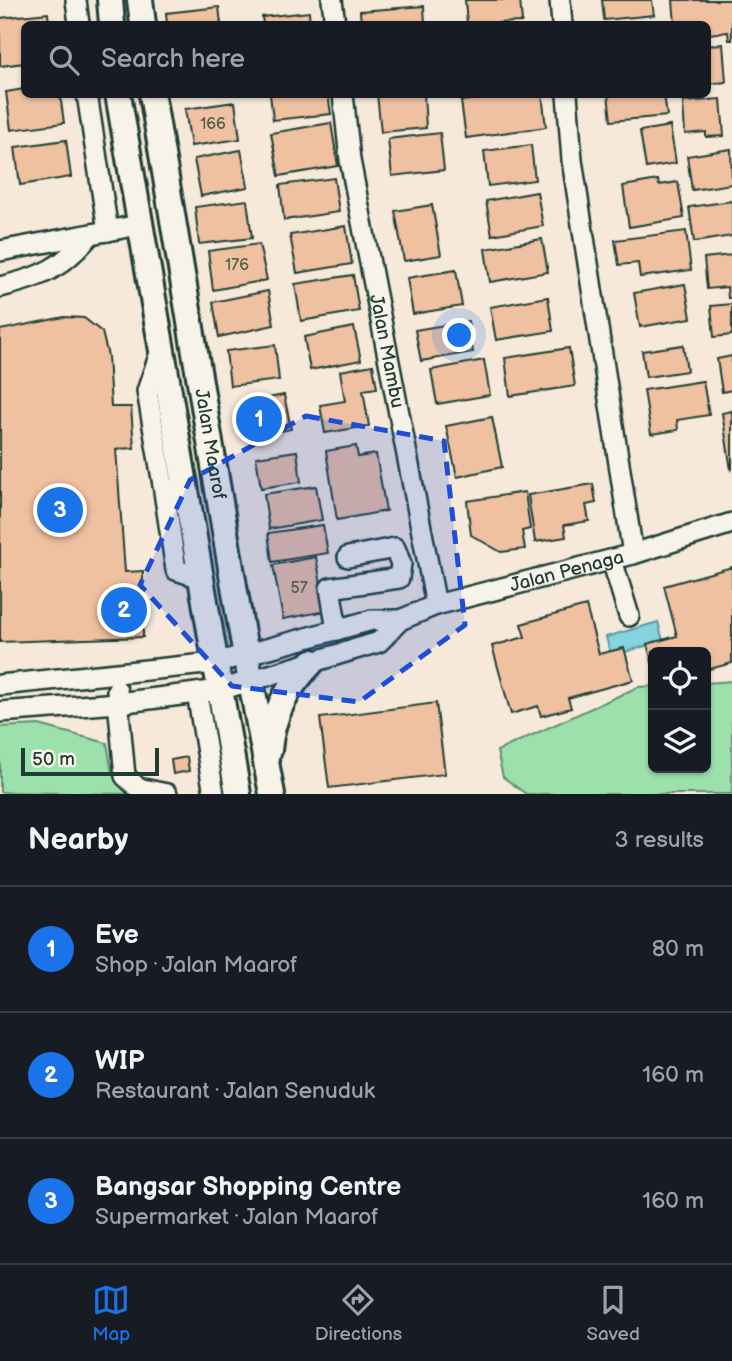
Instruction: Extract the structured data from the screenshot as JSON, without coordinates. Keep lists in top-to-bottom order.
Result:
{
  "streets": {
    "main road": ["Jalan Maarof"],
    "street": ["Jalan Mambu", "Jalan Penaga"]
  },
  "crossings": [
    ["Jalan Mambu", "Jalan Penaga"],
    ["Jalan Maarof", "Jalan Penaga"]
  ],
  "house_numbers": ["166", "176", "57"],
  "scale_bar": "50 m",
  "page": {
    "search": "Search here",
    "pins": ["1", "3", "2"],
    "scale": "50 m",
    "heading": ["Nearby", "3 results"],
    "list": [
      {
        "mark": "1",
        "name": "Eve",
        "note": "Shop · Jalan Maarof",
        "value": "80 m"
      },
      {
        "mark": "2",
        "name": "WIP",
        "note": "Restaurant · Jalan Senuduk",
        "value": "160 m"
      },
      {
        "mark": "3",
        "name": "Bangsar Shopping Centre",
        "note": "Supermarket · Jalan Maarof",
        "value": "160 m"
      }
    ],
    "nav": ["Map", "Directions", "Saved"]
  }
}
